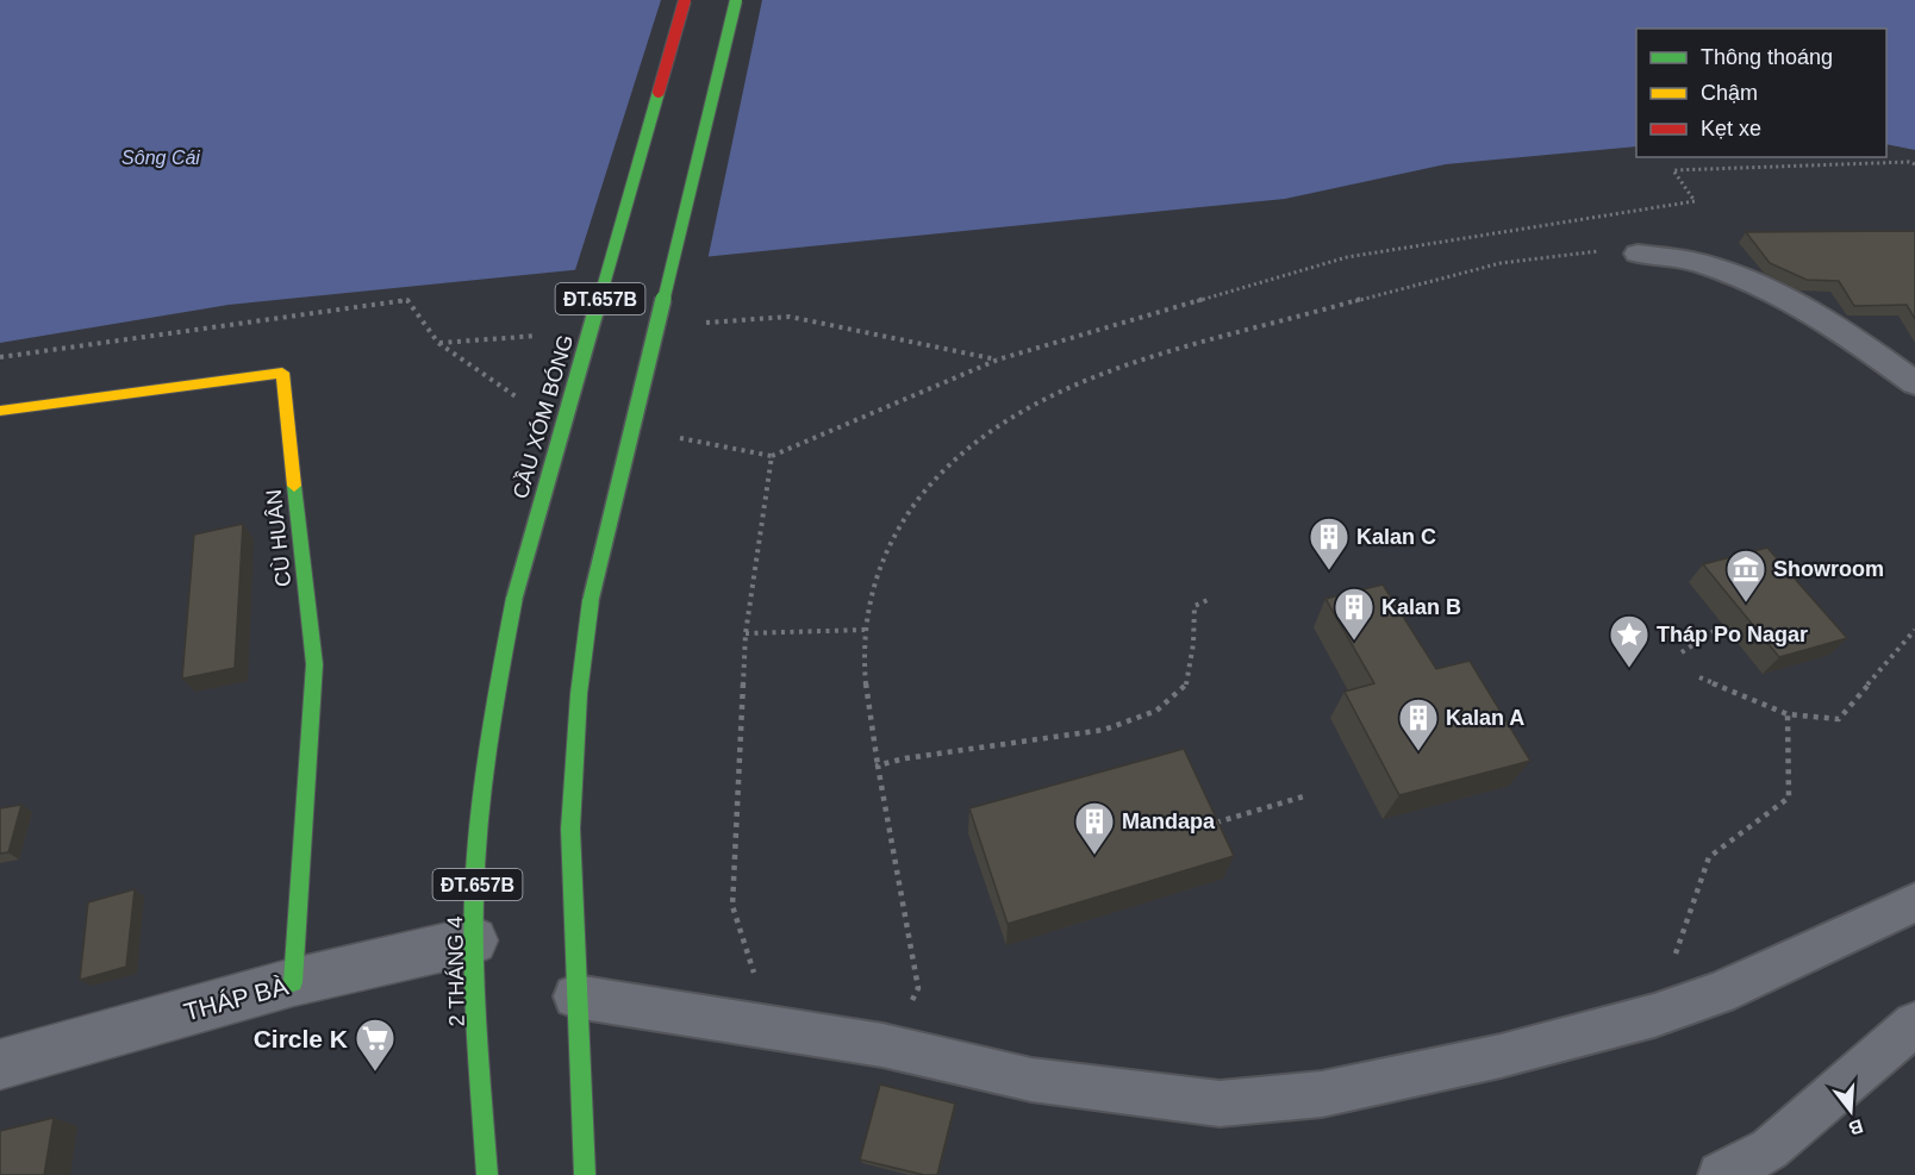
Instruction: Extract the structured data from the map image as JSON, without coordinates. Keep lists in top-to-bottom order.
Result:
{
  "streets": {
    "main road": [
      "ĐT.657B",
      "CẦU XÓM BÓNG",
      "CÙ HUÂN",
      "2 THÁNG 4"
    ],
    "street": ["THÁP BÀ"]
  },
  "crossings": [
    ["CẦU XÓM BÓNG", "2 THÁNG 4"],
    ["CÙ HUÂN", "THÁP BÀ"],
    ["2 THÁNG 4", "THÁP BÀ"]
  ],
  "water": ["Sông Cái"],
  "places": {
    "building": [
      "Kalan C",
      "Kalan B",
      "Kalan A",
      "Mandapa"
    ],
    "museum": ["Showroom"],
    "place": ["Tháp Po Nagar"],
    "supermarket": ["Circle K"]
  },
  "legend": ["Thông thoáng", "Chậm", "Kẹt xe"],
  "north": "bottom"
}
